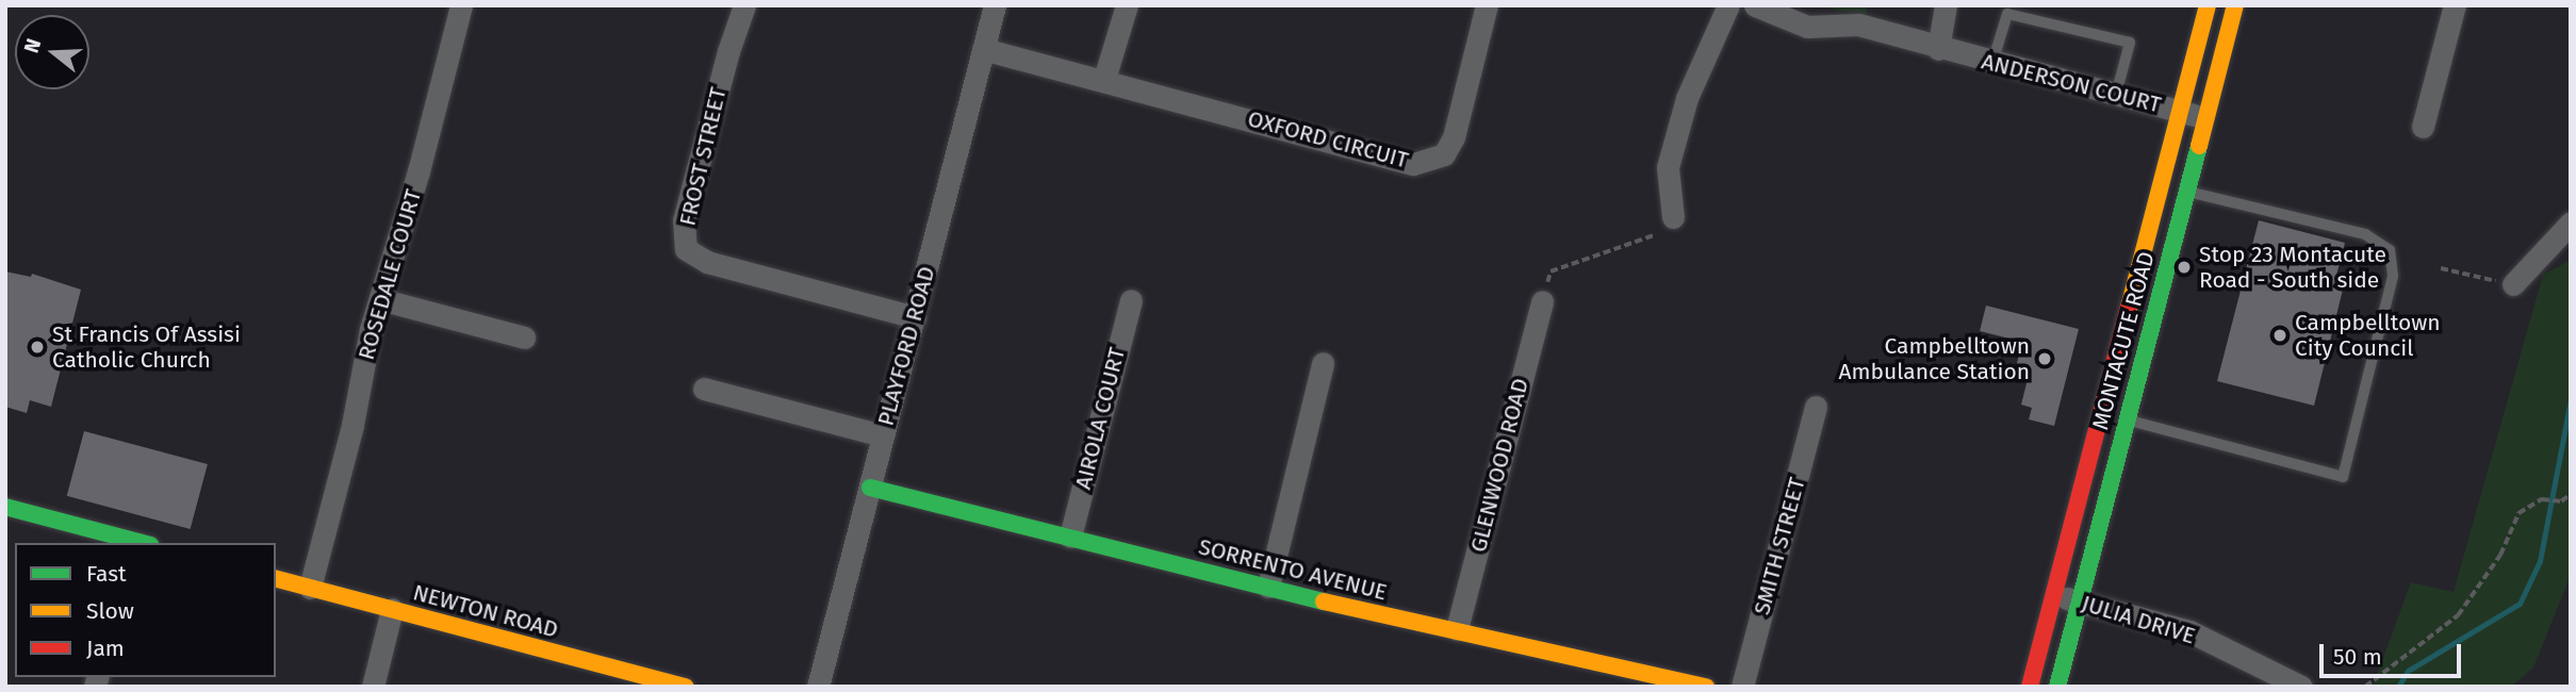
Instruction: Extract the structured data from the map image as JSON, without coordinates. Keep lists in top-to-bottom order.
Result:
{
  "streets": {
    "main road": ["MONTACUTE ROAD", "SORRENTO AVENUE", "NEWTON ROAD"],
    "street": [
      "ANDERSON COURT",
      "OXFORD CIRCUIT",
      "FROST STREET",
      "ROSEDALE COURT",
      "PLAYFORD ROAD",
      "AIROLA COURT",
      "GLENWOOD ROAD",
      "SMITH STREET",
      "JULIA DRIVE"
    ]
  },
  "crossings": [
    ["ANDERSON COURT", "MONTACUTE ROAD"],
    ["OXFORD CIRCUIT", "PLAYFORD ROAD"],
    ["FROST STREET", "PLAYFORD ROAD"],
    ["ROSEDALE COURT", "NEWTON ROAD"],
    ["MONTACUTE ROAD", "JULIA DRIVE"],
    ["PLAYFORD ROAD", "SORRENTO AVENUE"],
    ["AIROLA COURT", "SORRENTO AVENUE"],
    ["GLENWOOD ROAD", "SORRENTO AVENUE"]
  ],
  "places": [
    "Stop 23 Montacute Road - South side",
    "Campbelltown City Council",
    "St Francis Of Assisi Catholic Church",
    "Campbelltown Ambulance Station"
  ],
  "legend": ["Fast", "Slow", "Jam"],
  "scale_bar": "50 m",
  "north": "left"
}
